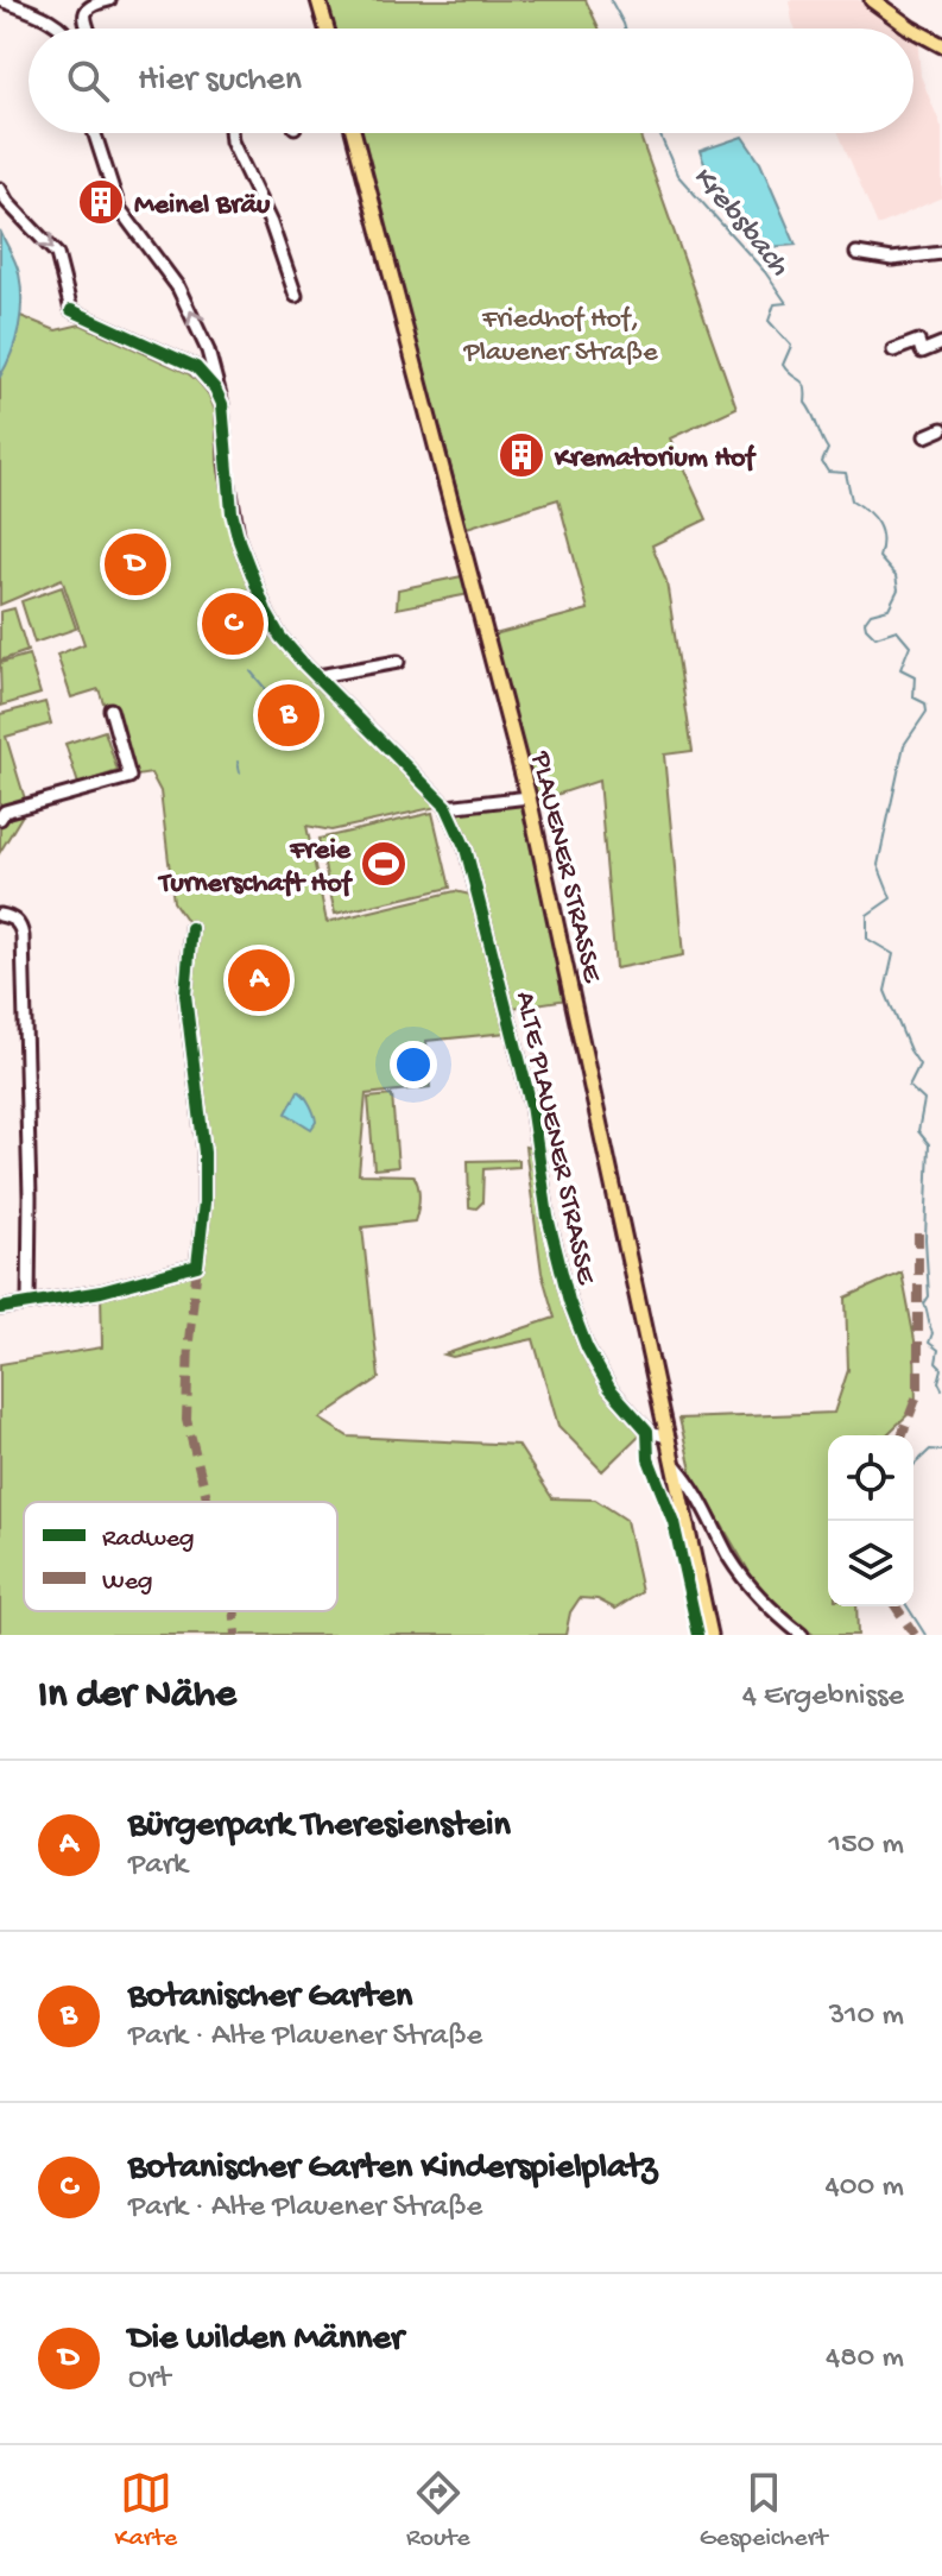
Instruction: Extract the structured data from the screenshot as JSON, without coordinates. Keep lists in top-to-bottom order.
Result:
{
  "streets": {
    "main road": ["PLAUENER STRASSE"],
    "street": ["ALTE PLAUENER STRASSE"]
  },
  "crossings": [
    ["PLAUENER STRASSE", "ALTE PLAUENER STRASSE"]
  ],
  "water": ["Krebsbach"],
  "parks": ["Friedhof Hof, Plauener Straße"],
  "places": {
    "building": ["Meinel Bräu", "Krematorium Hof"],
    "sports": ["Freie Turnerschaft Hof"]
  },
  "legend": ["Radweg", "Weg"],
  "page": {
    "search": "Hier suchen",
    "pins": [
      "D",
      "C",
      "B",
      "A"
    ],
    "heading": ["In der Nähe", "4 Ergebnisse"],
    "list": [
      {
        "mark": "A",
        "name": "Bürgerpark Theresienstein",
        "note": "Park",
        "value": "150 m"
      },
      {
        "mark": "B",
        "name": "Botanischer Garten",
        "note": "Park · Alte Plauener Straße",
        "value": "310 m"
      },
      {
        "mark": "C",
        "name": "Botanischer Garten Kinderspielplatz",
        "note": "Park · Alte Plauener Straße",
        "value": "400 m"
      },
      {
        "mark": "D",
        "name": "Die wilden Männer",
        "note": "Ort",
        "value": "480 m"
      }
    ],
    "nav": ["Karte", "Route", "Gespeichert"]
  }
}
